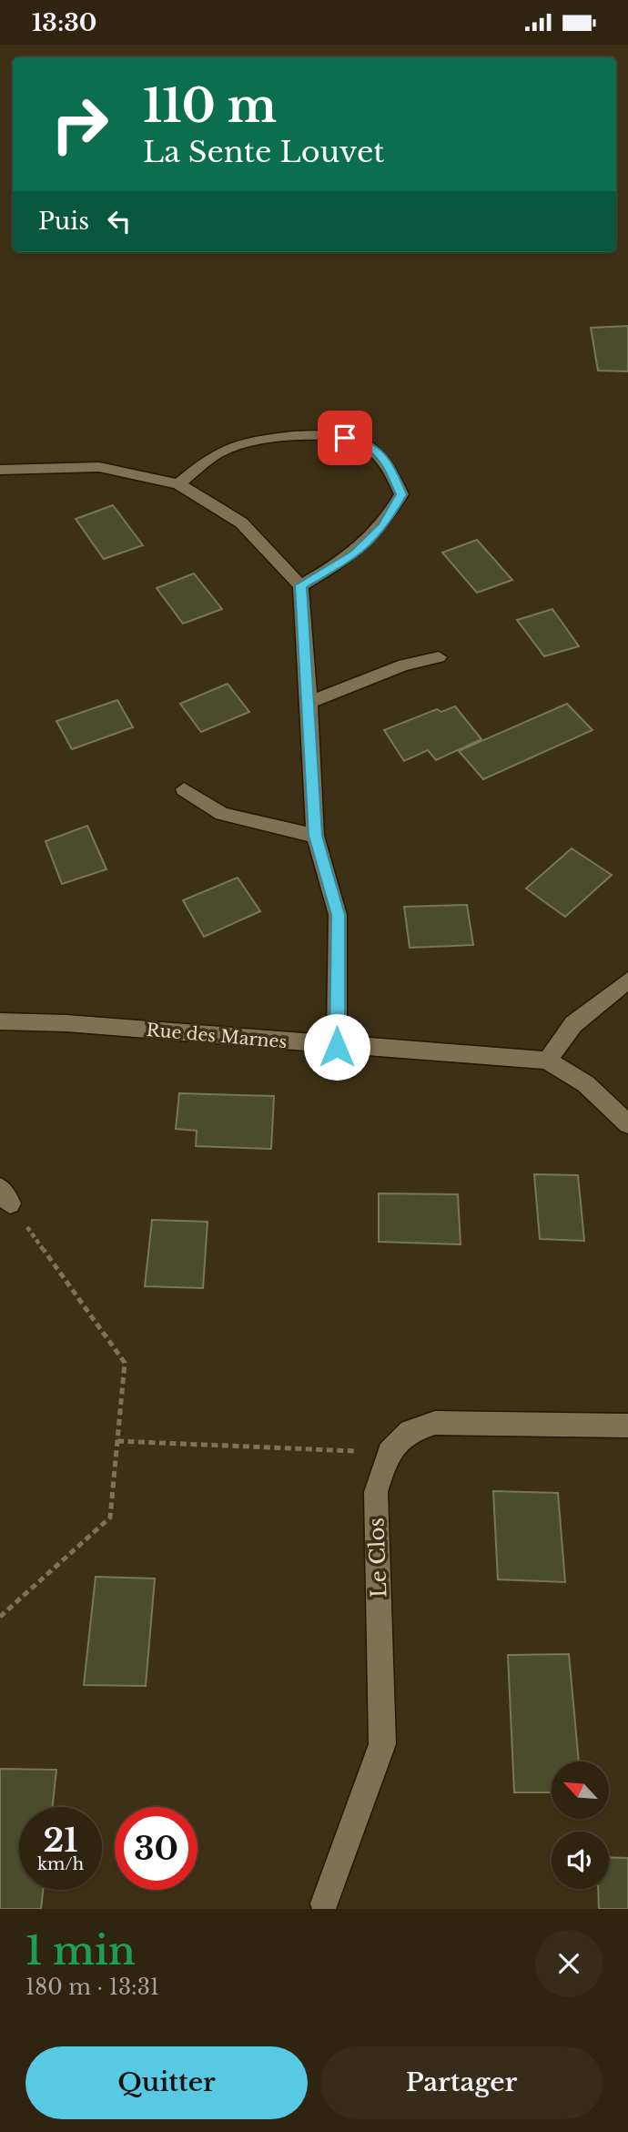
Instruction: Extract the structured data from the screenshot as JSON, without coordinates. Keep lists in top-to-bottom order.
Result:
{
  "streets": {
    "street": ["Rue des Marnes", "Le Clos"]
  },
  "north": "top left",
  "page": {
    "status": "13:30",
    "turn": ["110 m", "La Sente Louvet"],
    "then": "Puis",
    "speed": "21 km/h",
    "limit": "30",
    "heading": ["1 min", "180 m · 13:31"],
    "buttons": ["Quitter", "Partager"]
  }
}
